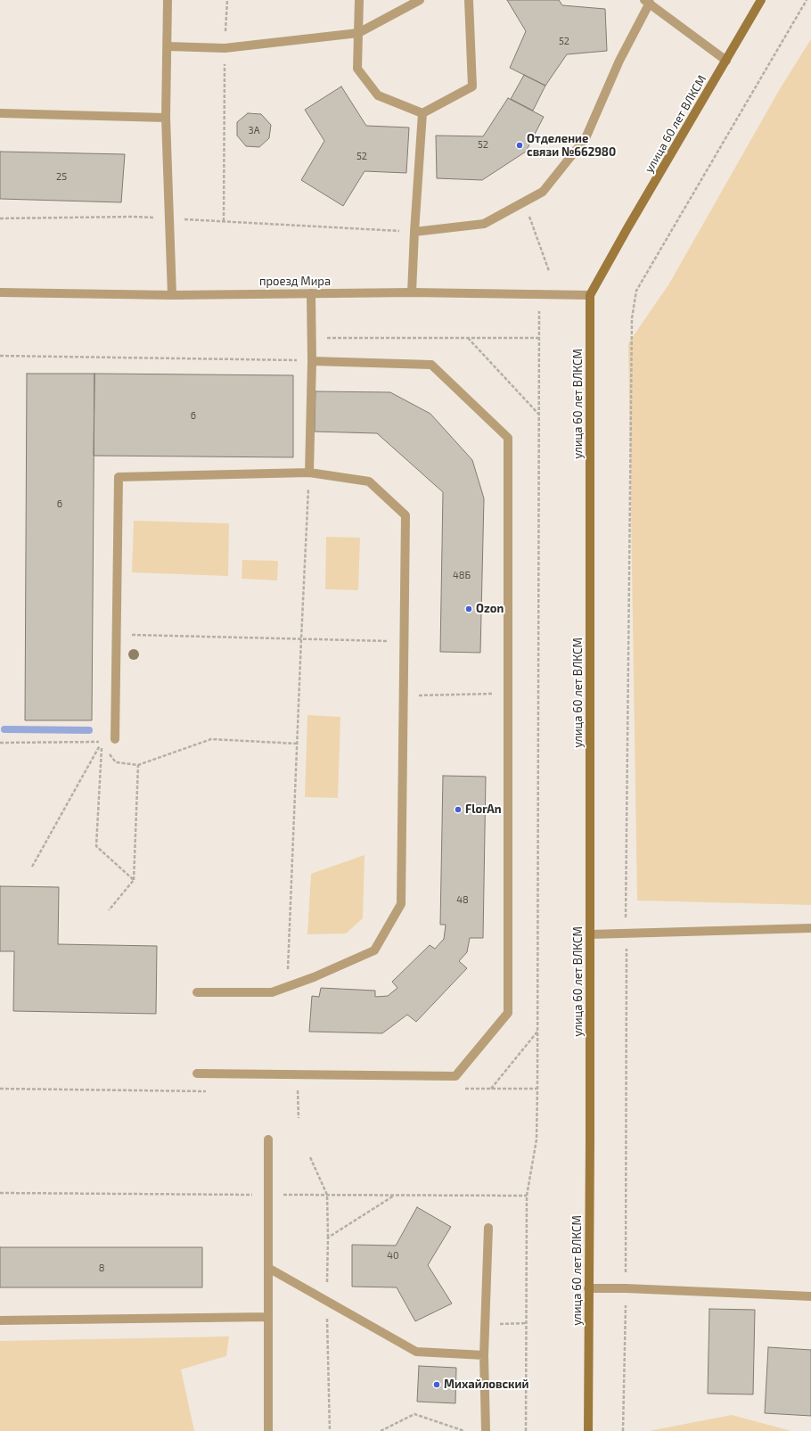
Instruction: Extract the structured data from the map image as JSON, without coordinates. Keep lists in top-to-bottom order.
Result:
{
  "streets": {
    "street": ["улица 60 лет ВЛКСМ", "проезд Мира"]
  },
  "crossings": [
    ["улица 60 лет ВЛКСМ", "проезд Мира"]
  ],
  "places": [
    "Отделение связи №662980",
    "Ozon",
    "FlorAn",
    "Михайловский"
  ],
  "house_numbers": [
    "52",
    "3А",
    "52",
    "52",
    "25",
    "6",
    "6",
    "48Б",
    "48",
    "40",
    "8"
  ]
}
